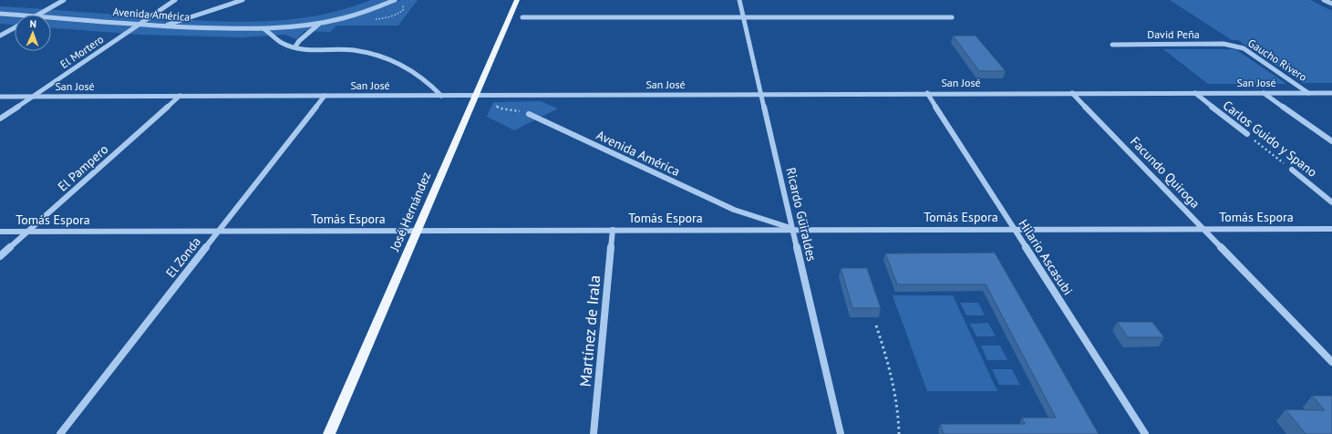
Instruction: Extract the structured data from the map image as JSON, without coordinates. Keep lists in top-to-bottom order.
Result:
{
  "streets": {
    "main road": ["José Hernández"],
    "street": [
      "Avenida América",
      "David Peña",
      "El Mortero",
      "Gaucho Rivero",
      "San José",
      "Carlos Guido y Spano",
      "El Pampero",
      "Facundo Quiroga",
      "Ricardo Güiraldes",
      "Tomás Espora",
      "El Zonda",
      "Hilario Ascasubi",
      "Martínez de Irala"
    ]
  },
  "crossings": [
    ["Avenida América", "El Mortero"],
    ["Avenida América", "Ricardo Güiraldes"],
    ["Avenida América", "Tomás Espora"],
    ["David Peña", "Gaucho Rivero"],
    ["El Mortero", "San José"],
    ["Gaucho Rivero", "San José"],
    ["San José", "Carlos Guido y Spano"],
    ["San José", "El Pampero"],
    ["San José", "Facundo Quiroga"],
    ["San José", "José Hernández"],
    ["San José", "Ricardo Güiraldes"],
    ["San José", "El Zonda"],
    ["San José", "Hilario Ascasubi"],
    ["El Pampero", "Tomás Espora"],
    ["Facundo Quiroga", "Tomás Espora"],
    ["José Hernández", "Tomás Espora"],
    ["Ricardo Güiraldes", "Tomás Espora"],
    ["Tomás Espora", "El Zonda"],
    ["Tomás Espora", "Hilario Ascasubi"],
    ["Tomás Espora", "Martínez de Irala"]
  ],
  "north": "top"
}
